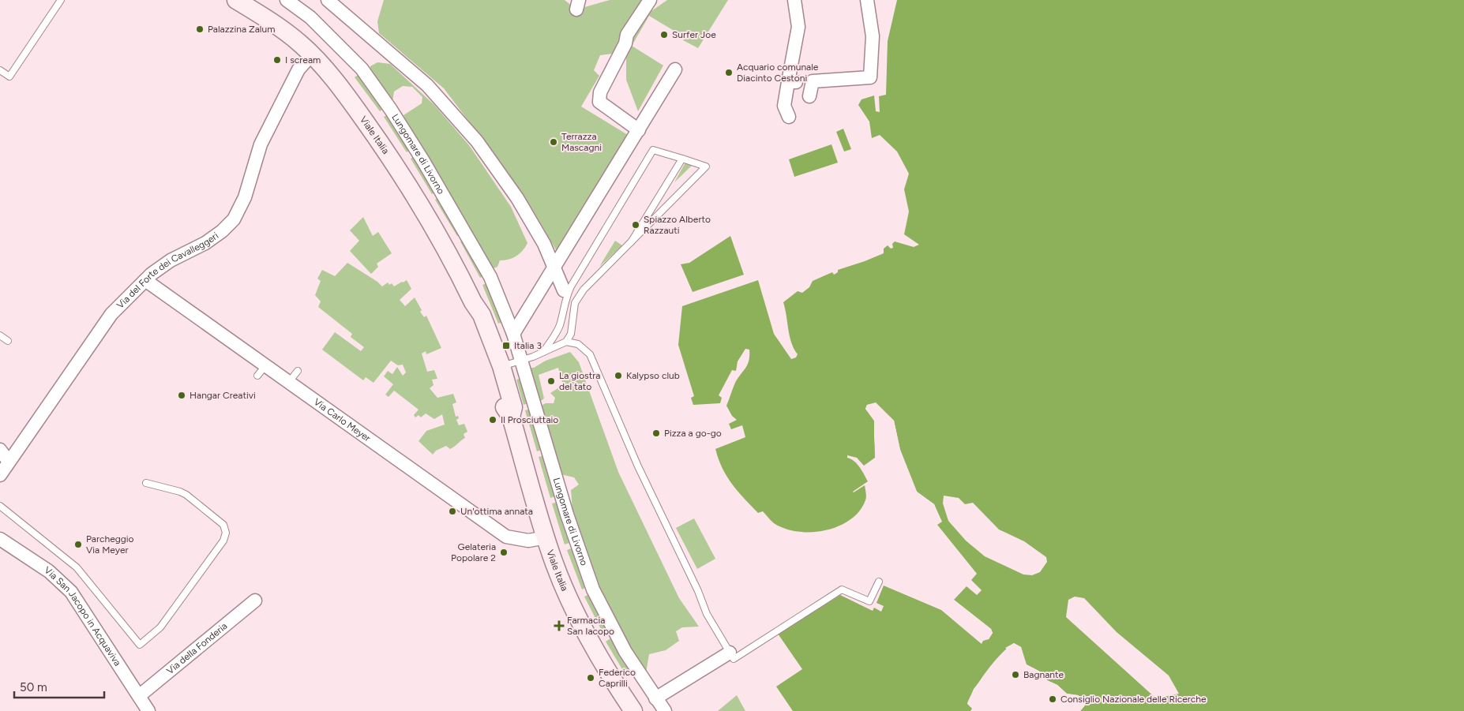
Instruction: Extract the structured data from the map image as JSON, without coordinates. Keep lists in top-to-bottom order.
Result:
{
  "streets": {
    "main road": ["Viale Italia"],
    "street": [
      "Lungomare di Livorno",
      "Via del Forte dei Cavalleggeri",
      "Via Carlo Meyer",
      "Via San Jacopo in Acquaviva",
      "Via della Fonderia"
    ]
  },
  "crossings": [
    ["Viale Italia", "Via del Forte dei Cavalleggeri"],
    ["Viale Italia", "Via Carlo Meyer"],
    ["Via del Forte dei Cavalleggeri", "Via Carlo Meyer"],
    ["Via San Jacopo in Acquaviva", "Via della Fonderia"]
  ],
  "places": {
    "other": [
      "Palazzina Zalum",
      "Surfer Joe",
      "I scream",
      "Acquario comunale Diacinto Cestoni",
      "Terrazza Mascagni",
      "Spiazzo Alberto Razzauti",
      "Kalypso club",
      "La giostra del tato",
      "Hangar Creativi",
      "Il Prosciuttaio",
      "Pizza a go-go",
      "Un'ottima annata",
      "Parcheggio Via Meyer",
      "Gelateria Popolare 2",
      "Bagnante",
      "Federico Caprilli",
      "Consiglio Nazionale delle Ricerche"
    ],
    "transit": ["Italia 3"],
    "health": ["Farmacia San Iacopo"]
  },
  "scale_bar": "50 m"
}
